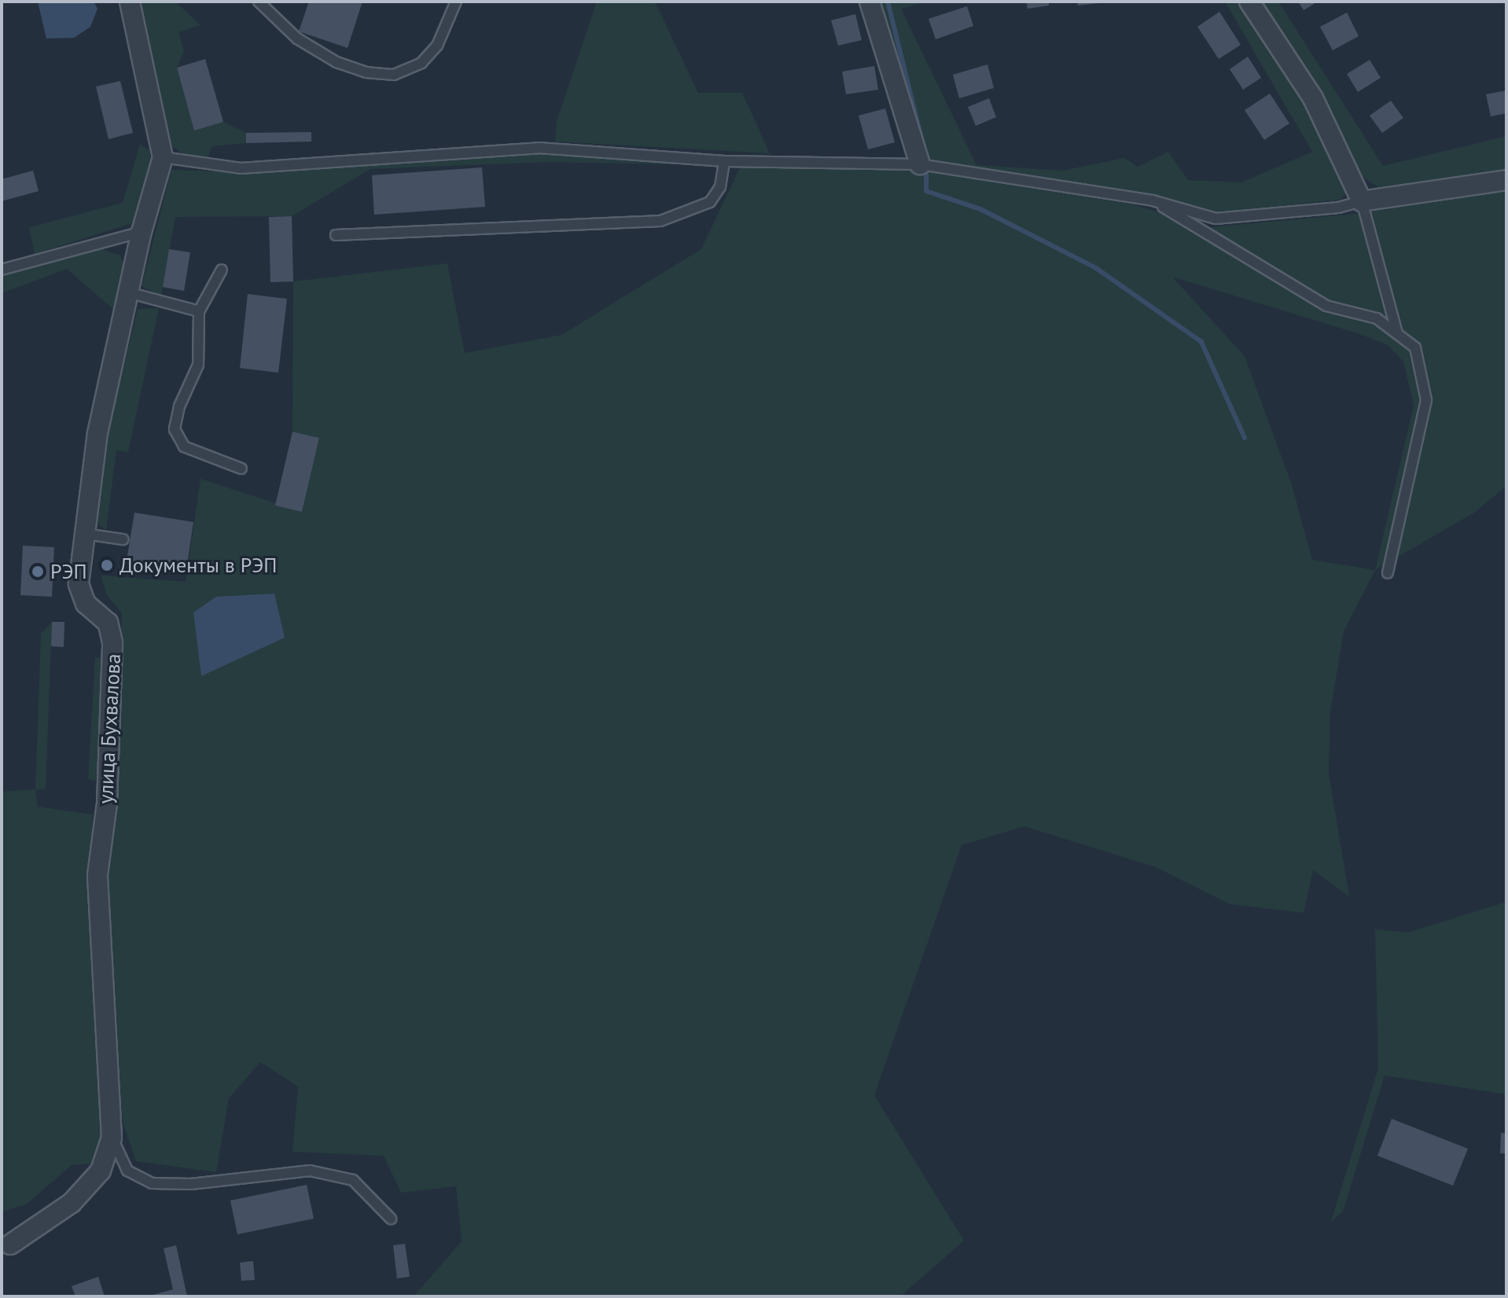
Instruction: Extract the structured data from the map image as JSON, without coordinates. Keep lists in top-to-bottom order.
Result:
{
  "streets": {
    "street": ["улица Бухвалова"]
  },
  "places": ["Документы в РЭП", "РЭП"]
}
